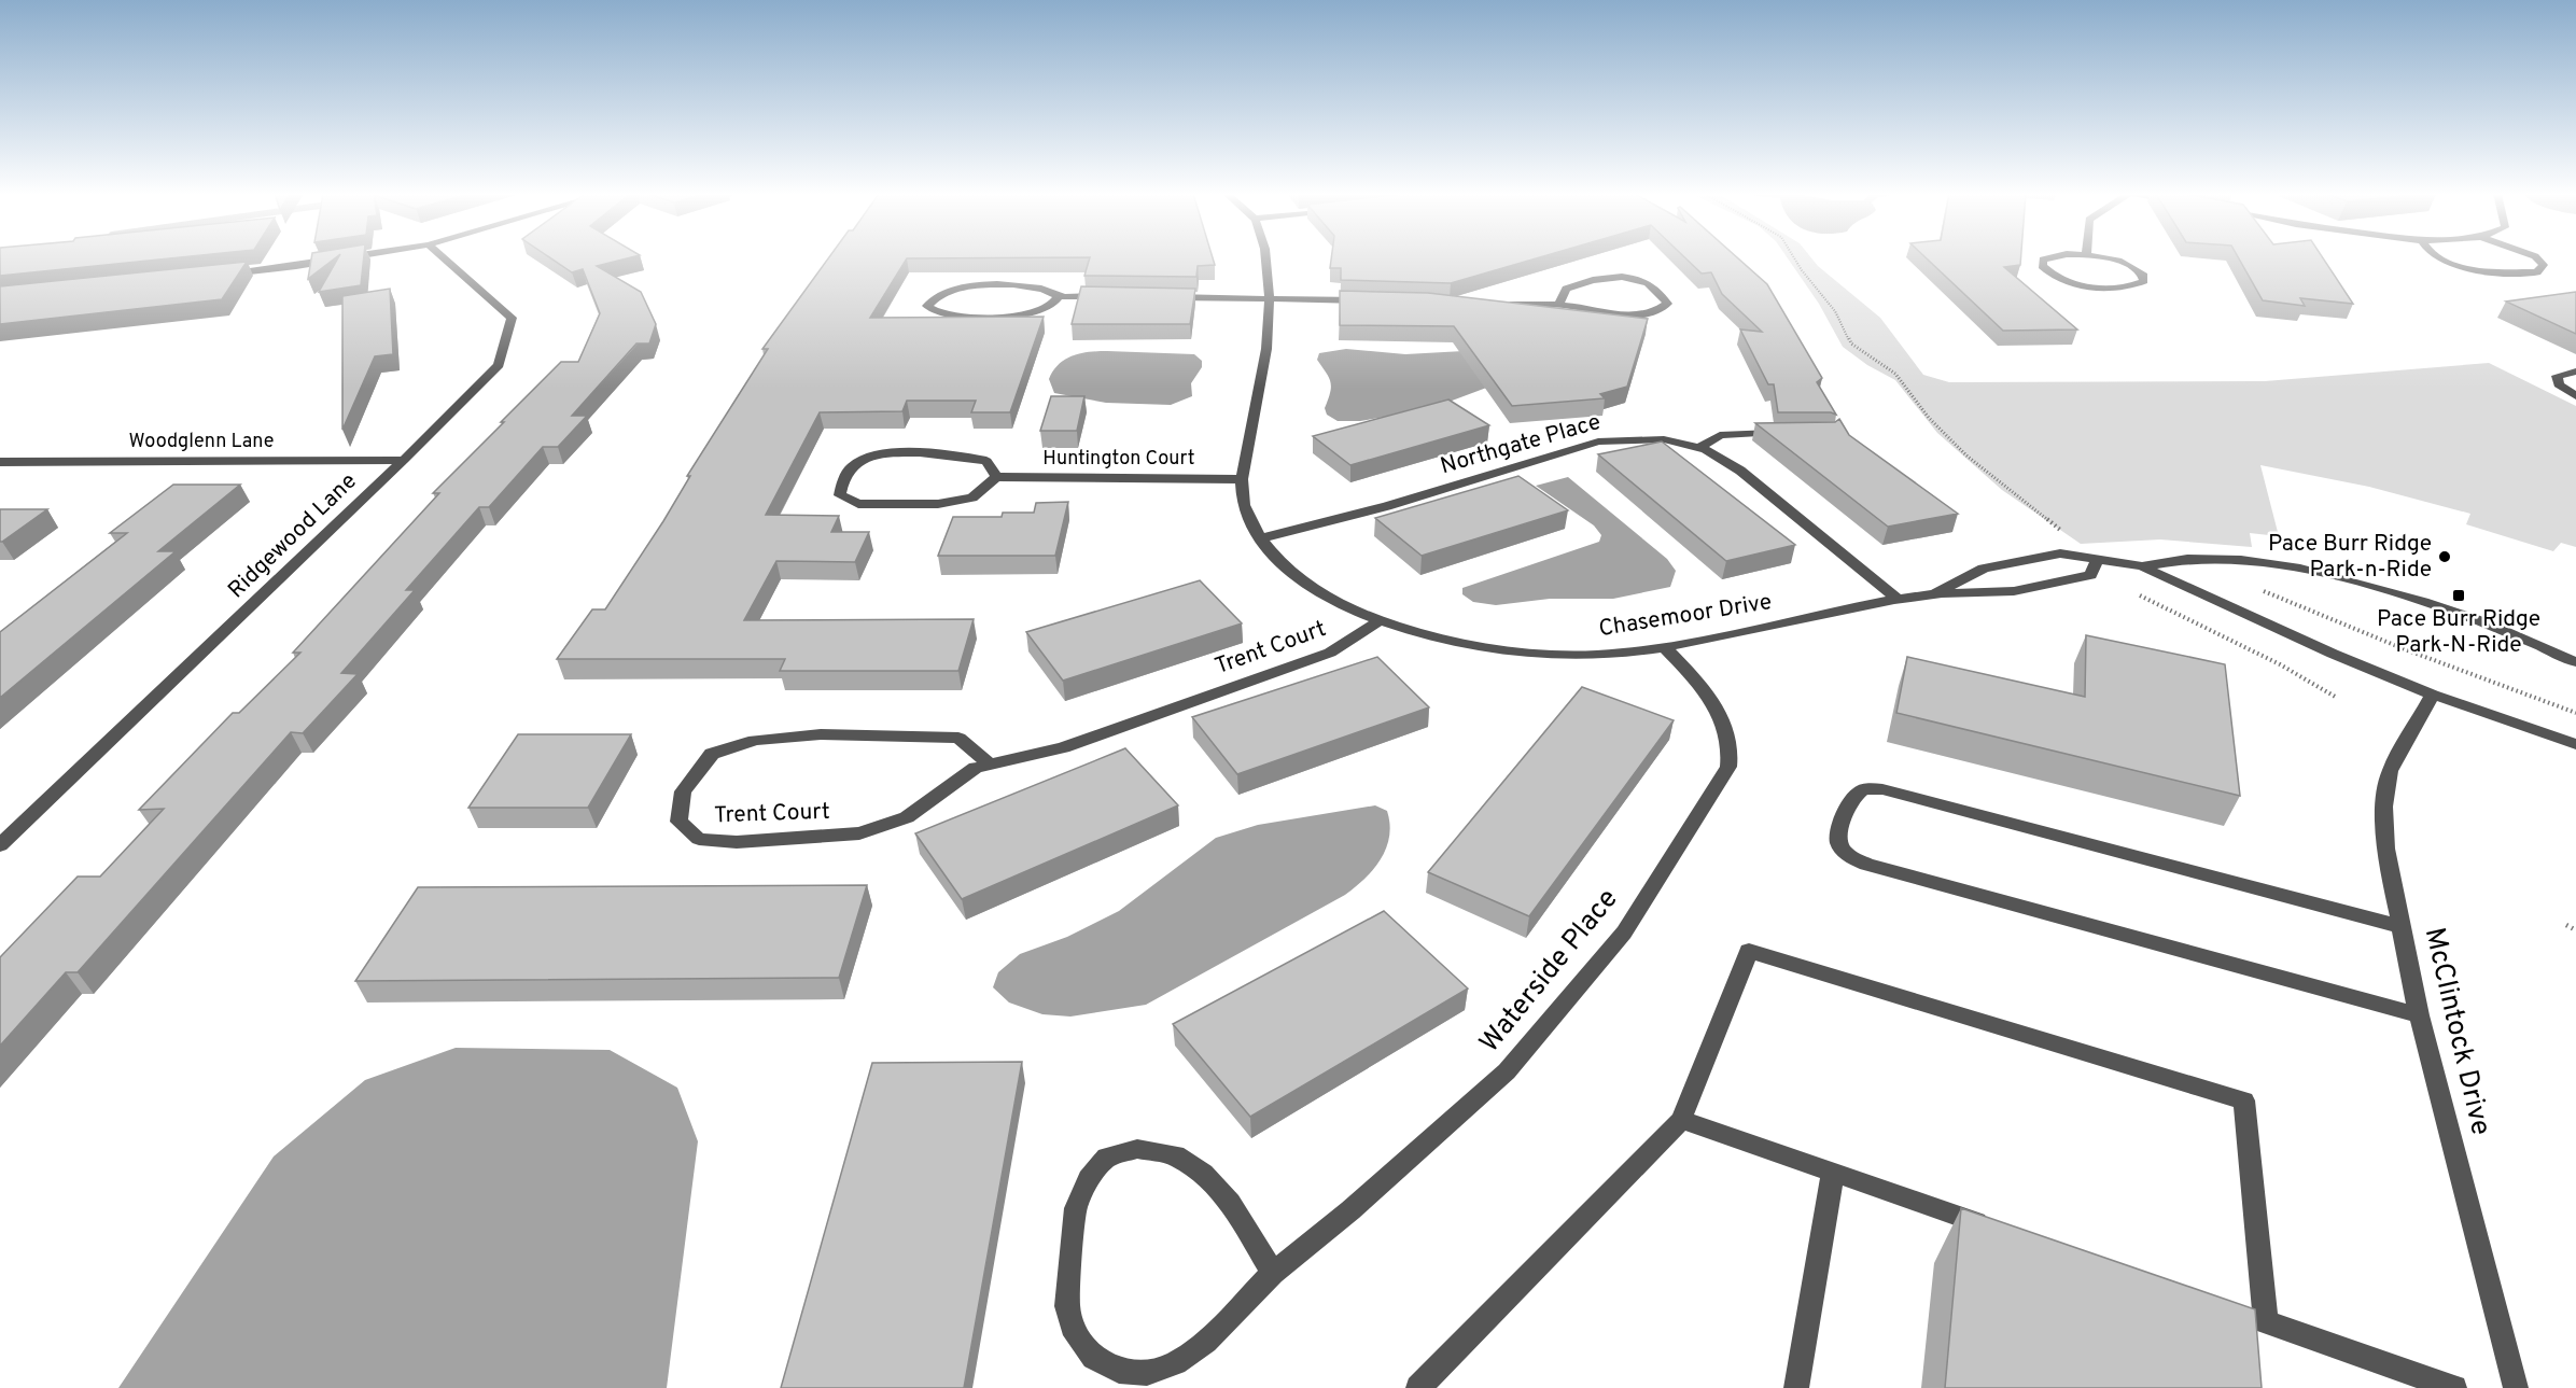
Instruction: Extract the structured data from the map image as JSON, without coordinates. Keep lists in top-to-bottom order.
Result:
{
  "streets": {
    "street": [
      "Woodglenn Lane",
      "Northgate Place",
      "Huntington Court",
      "Ridgewood Lane",
      "Chasemoor Drive",
      "Trent Court",
      "Waterside Place",
      "McClintock Drive"
    ]
  },
  "crossings": [
    ["Woodglenn Lane", "Ridgewood Lane"],
    ["Northgate Place", "Chasemoor Drive"],
    ["Huntington Court", "Chasemoor Drive"],
    ["Chasemoor Drive", "Trent Court"],
    ["Chasemoor Drive", "Waterside Place"]
  ],
  "places": {
    "other": ["Pace Burr Ridge Park-n-Ride"],
    "transit": ["Pace Burr Ridge Park-N-Ride"]
  }
}
